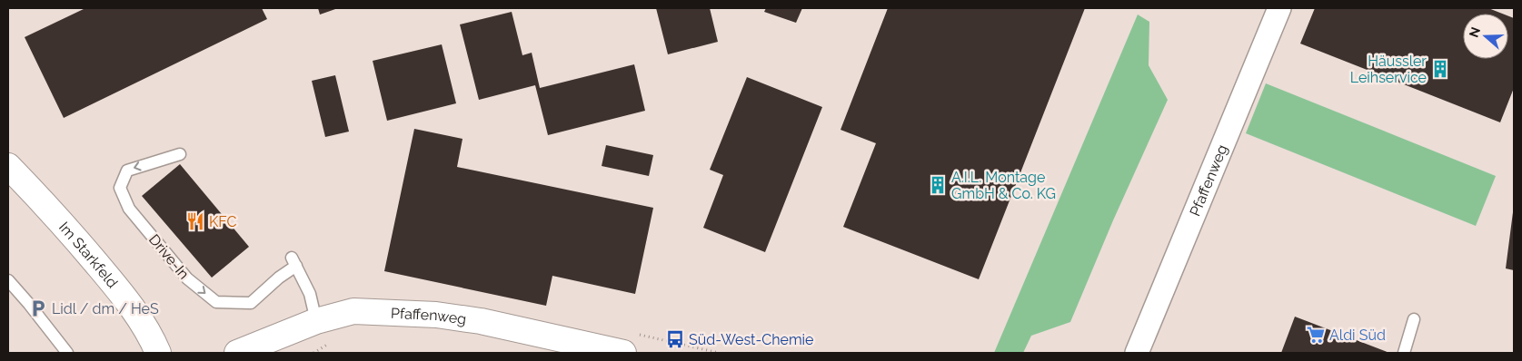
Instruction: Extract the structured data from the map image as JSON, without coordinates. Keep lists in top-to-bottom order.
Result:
{
  "streets": {
    "street": ["Pfaffenweg", "Im Starkfeld"],
    "lane": ["Drive-In"]
  },
  "crossings": [
    ["Pfaffenweg", "Drive-In"]
  ],
  "places": {
    "building": ["Häussler Leihservice", "A.I.L. Montage GmbH & Co. KG"],
    "restaurant": ["KFC"],
    "parking": ["Lidl / dm / HeS"],
    "supermarket": ["Aldi Süd"],
    "bus stop": ["Süd-West-Chemie"]
  },
  "north": "left"
}
